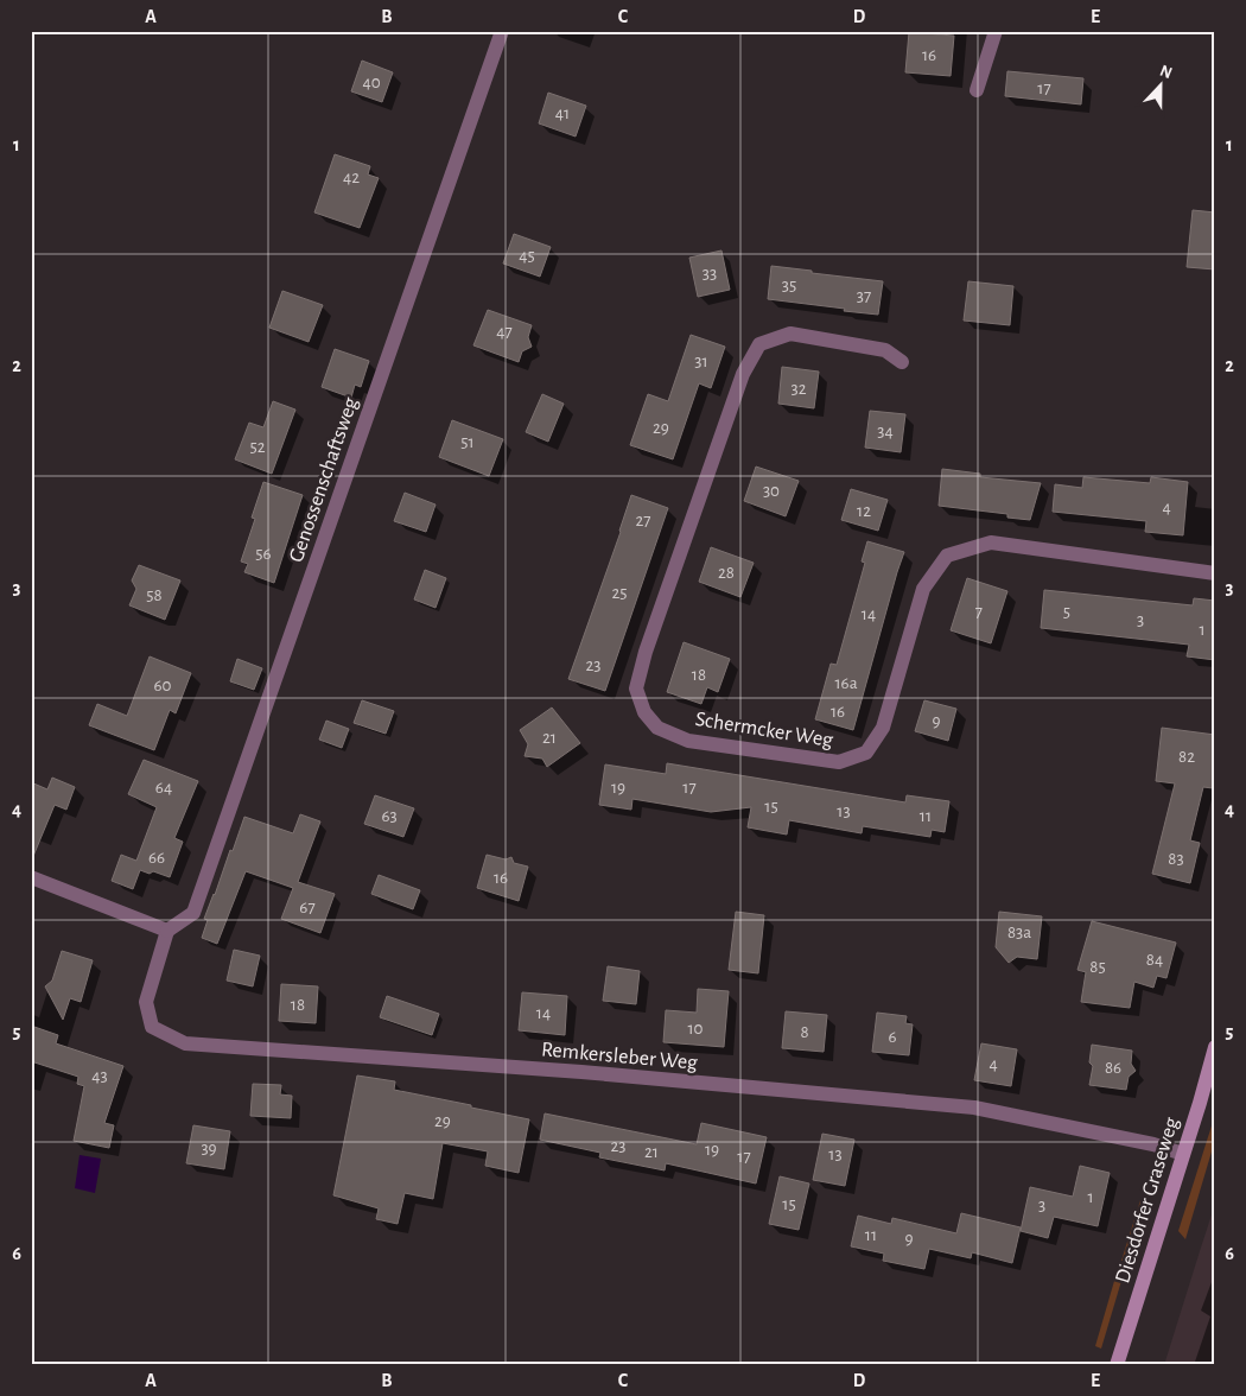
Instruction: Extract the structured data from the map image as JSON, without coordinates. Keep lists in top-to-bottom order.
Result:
{
  "streets": {
    "main road": ["Diesdorfer Graseweg"],
    "street": ["Genossenschaftsweg", "Schermcker Weg", "Remkersleber Weg"]
  },
  "crossings": [
    ["Genossenschaftsweg", "Remkersleber Weg"],
    ["Remkersleber Weg", "Diesdorfer Graseweg"]
  ],
  "house_numbers": [
    "16",
    "40",
    "17",
    "41",
    "42",
    "45",
    "33",
    "35",
    "37",
    "47",
    "31",
    "32",
    "29",
    "34",
    "51",
    "52",
    "30",
    "4",
    "12",
    "27",
    "56",
    "28",
    "25",
    "58",
    "7",
    "5",
    "14",
    "3",
    "1",
    "23",
    "18",
    "16a",
    "60",
    "16",
    "9",
    "21",
    "82",
    "64",
    "19",
    "17",
    "15",
    "13",
    "63",
    "11",
    "66",
    "83",
    "16",
    "67",
    "83a",
    "84",
    "85",
    "18",
    "14",
    "10",
    "8",
    "6",
    "4",
    "86",
    "43",
    "29",
    "23",
    "39",
    "19",
    "21",
    "13",
    "17",
    "1",
    "15",
    "3",
    "11",
    "9"
  ],
  "north": "top",
  "grid": {
    "columns": [
      "A",
      "B",
      "C",
      "D",
      "E"
    ],
    "rows": [
      "1",
      "2",
      "3",
      "4",
      "5",
      "6"
    ]
  }
}
